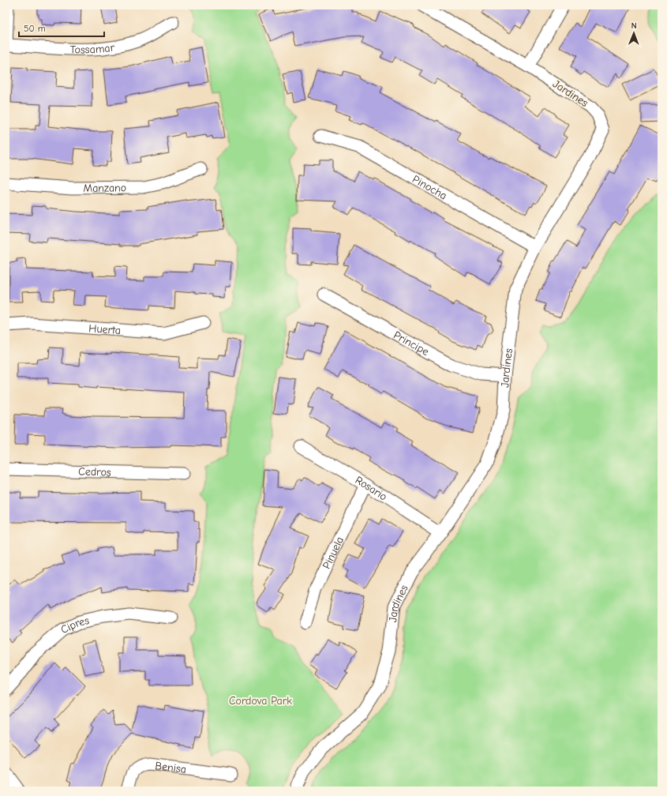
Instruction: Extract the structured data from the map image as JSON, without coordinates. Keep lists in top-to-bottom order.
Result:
{
  "streets": {
    "street": [
      "Tossamar",
      "Jardines",
      "Manzano",
      "Pinocha",
      "Huerta",
      "Principe",
      "Cedros",
      "Rosario",
      "Pinuela",
      "Cipres",
      "Benisa"
    ]
  },
  "crossings": [
    ["Jardines", "Pinocha"],
    ["Jardines", "Principe"],
    ["Jardines", "Rosario"],
    ["Rosario", "Pinuela"]
  ],
  "parks": ["Cordova Park"],
  "scale_bar": "50 m",
  "north": "top"
}
